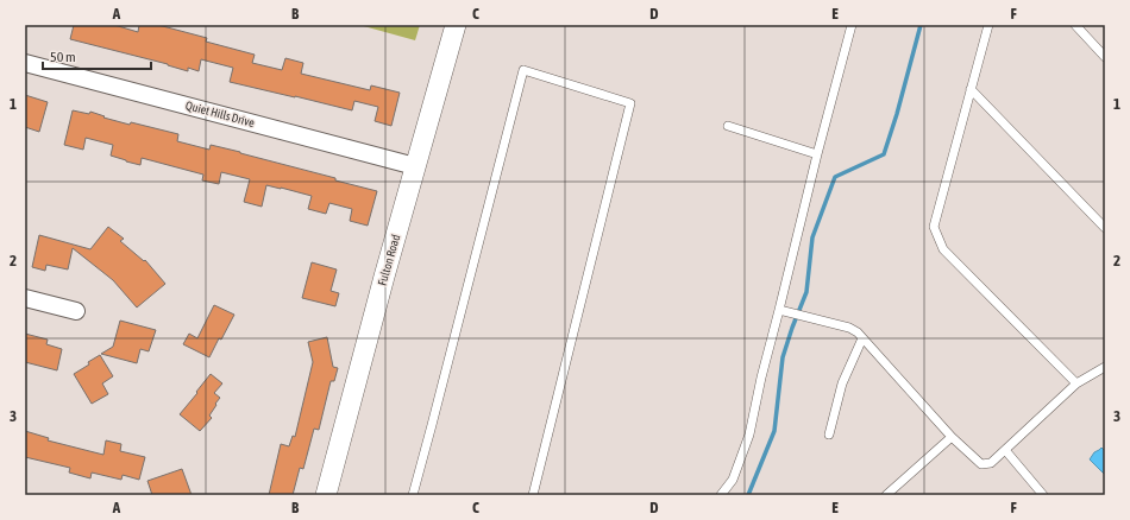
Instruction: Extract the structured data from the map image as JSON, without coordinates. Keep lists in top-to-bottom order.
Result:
{
  "streets": {
    "street": ["Quiet Hills Drive", "Fulton Road"]
  },
  "crossings": [
    ["Quiet Hills Drive", "Fulton Road"]
  ],
  "scale_bar": "50 m",
  "grid": {
    "columns": [
      "A",
      "B",
      "C",
      "D",
      "E",
      "F"
    ],
    "rows": ["1", "2", "3"]
  }
}
